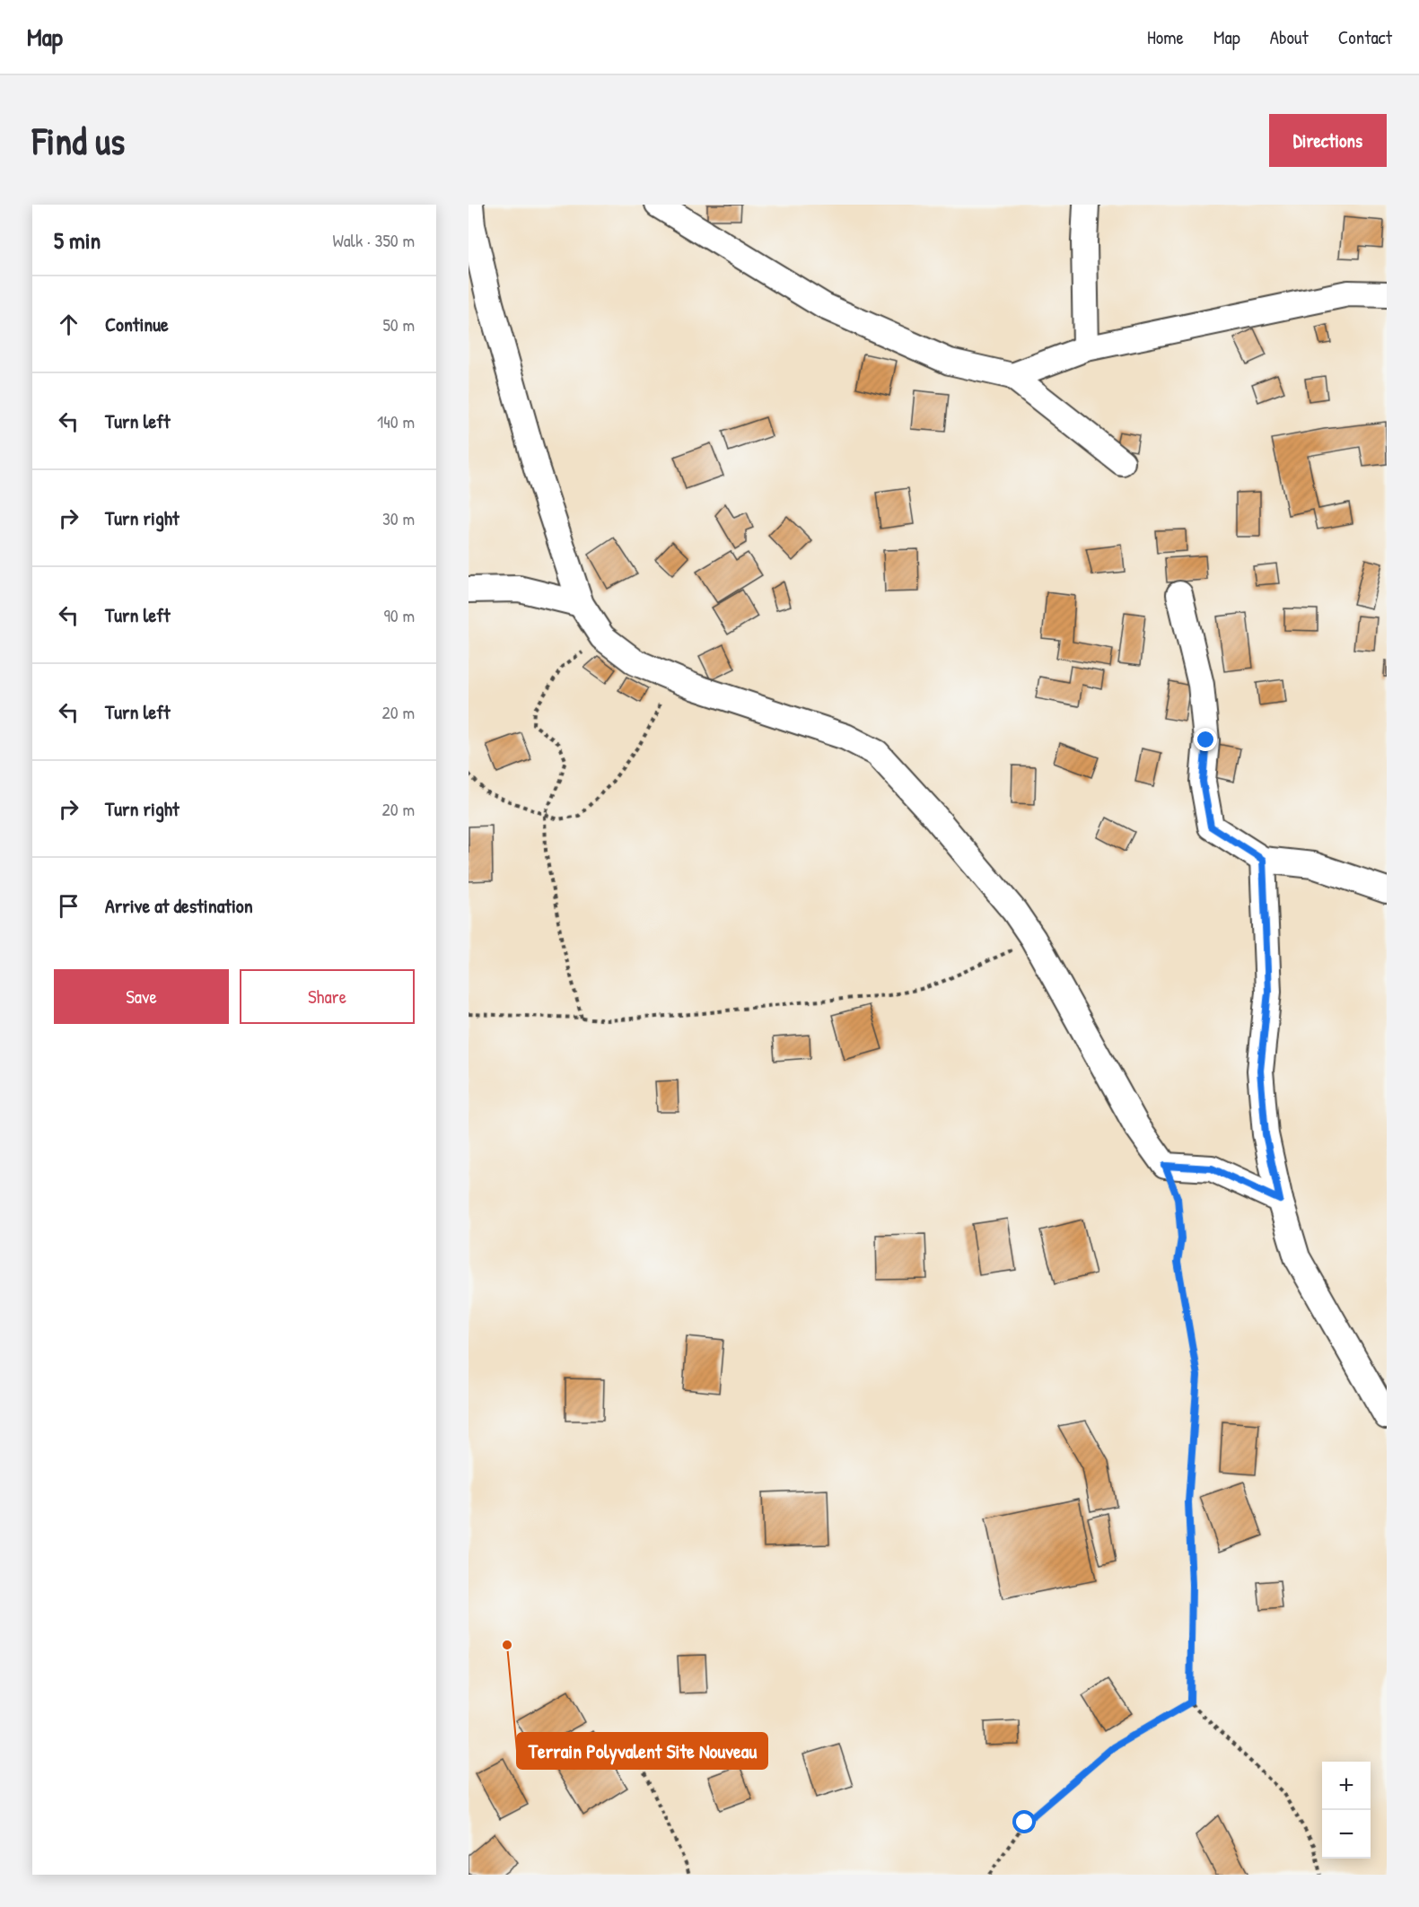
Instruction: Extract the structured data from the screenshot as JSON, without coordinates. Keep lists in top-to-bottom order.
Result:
{
  "places": ["Terrain Polyvalent Site Nouveau"],
  "page": {
    "header": "Map",
    "nav": [
      "Home",
      "Map",
      "About",
      "Contact"
    ],
    "buttons": [
      "Directions",
      ["Save", "Share"]
    ],
    "title": "Find us",
    "heading": ["5 min", "Walk · 350 m"],
    "list": [
      ["Continue", "50 m"],
      ["Turn left", "140 m"],
      ["Turn right", "30 m"],
      ["Turn left", "90 m"],
      ["Turn left", "20 m"],
      ["Turn right", "20 m"],
      "Arrive at destination"
    ],
    "map_buttons": ["+", "−"]
  }
}
